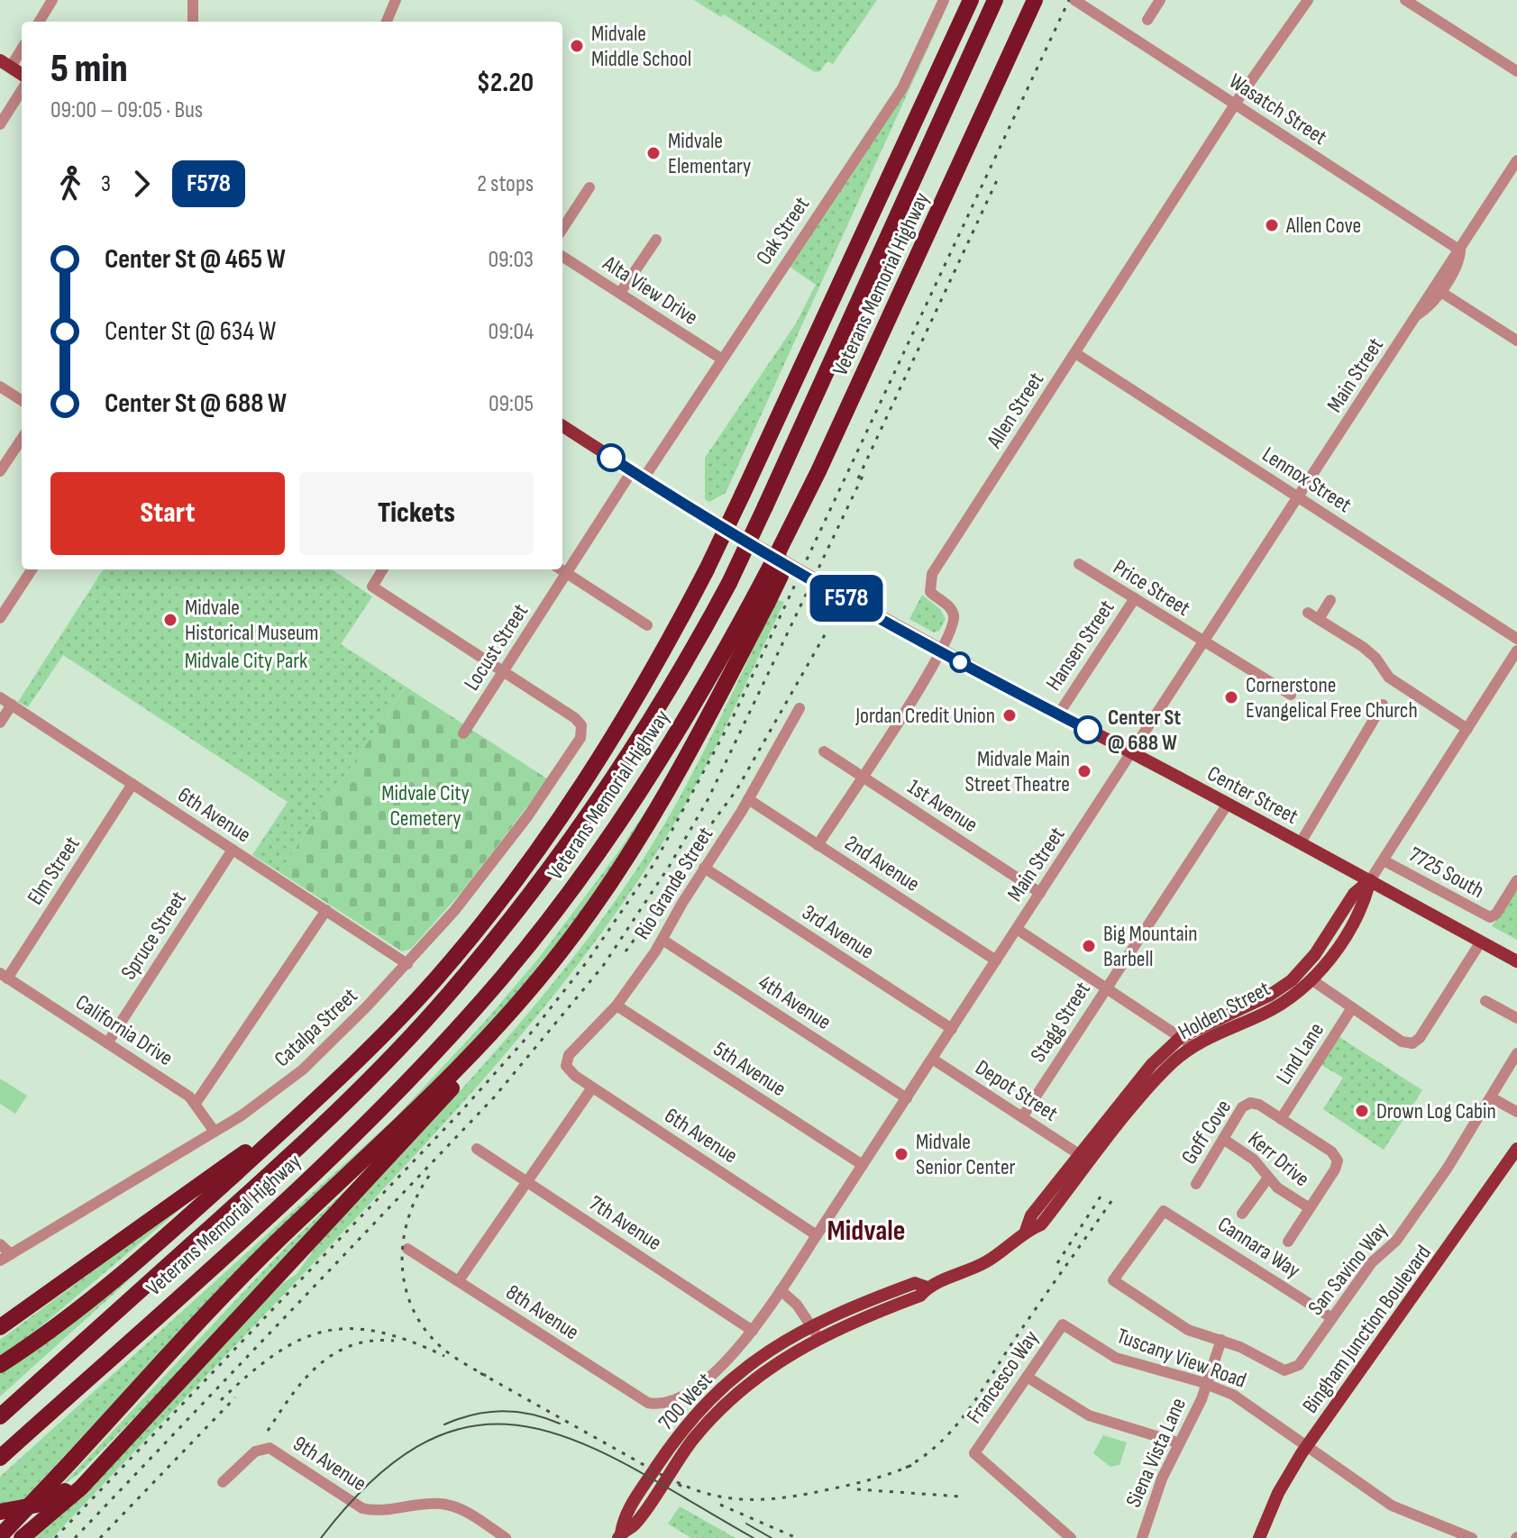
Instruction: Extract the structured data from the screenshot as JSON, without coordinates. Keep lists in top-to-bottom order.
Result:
{
  "streets": {
    "highway": ["Veterans Memorial Highway"],
    "main road": [
      "Center Street",
      "Holden Street",
      "Bingham Junction Boulevard",
      "700 West"
    ],
    "street": [
      "Wasatch Street",
      "Oak Street",
      "Alta View Drive",
      "Main Street",
      "Allen Street",
      "Lennox Street",
      "Price Street",
      "Hansen Street",
      "Locust Street",
      "1st Avenue",
      "6th Avenue",
      "2nd Avenue",
      "Elm Street",
      "7725 South",
      "Rio Grande Street",
      "3rd Avenue",
      "Spruce Street",
      "4th Avenue",
      "Stagg Street",
      "Catalpa Street",
      "California Drive",
      "Lind Lane",
      "5th Avenue",
      "Depot Street",
      "Goff Cove",
      "Kerr Drive",
      "7th Avenue",
      "Cannara Way",
      "San Savino Way",
      "8th Avenue",
      "Tuscany View Road",
      "Francesco Way",
      "Siena Vista Lane",
      "9th Avenue"
    ]
  },
  "crossings": [
    ["Wasatch Street", "Main Street"],
    ["Wasatch Street", "Allen Street"],
    ["Oak Street", "Alta View Drive"],
    ["Oak Street", "Locust Street"],
    ["Oak Street", "Center Street"],
    ["Main Street", "Lennox Street"],
    ["Main Street", "Price Street"],
    ["Main Street", "Center Street"],
    ["Main Street", "1st Avenue"],
    ["Main Street", "6th Avenue"],
    ["Main Street", "2nd Avenue"],
    ["Main Street", "3rd Avenue"],
    ["Main Street", "4th Avenue"],
    ["Main Street", "5th Avenue"],
    ["Main Street", "Depot Street"],
    ["Main Street", "7th Avenue"],
    ["Main Street", "8th Avenue"],
    ["Allen Street", "Lennox Street"],
    ["Allen Street", "Center Street"],
    ["Allen Street", "1st Avenue"],
    ["Allen Street", "2nd Avenue"],
    ["Price Street", "Hansen Street"],
    ["Hansen Street", "Center Street"],
    ["Locust Street", "Center Street"],
    ["Locust Street", "Catalpa Street"],
    ["Center Street", "Holden Street"],
    ["Center Street", "Stagg Street"],
    ["6th Avenue", "Elm Street"],
    ["6th Avenue", "Rio Grande Street"],
    ["6th Avenue", "Spruce Street"],
    ["6th Avenue", "Catalpa Street"],
    ["2nd Avenue", "Rio Grande Street"],
    ["Elm Street", "California Drive"],
    ["7725 South", "Holden Street"],
    ["Rio Grande Street", "3rd Avenue"],
    ["Rio Grande Street", "4th Avenue"],
    ["Rio Grande Street", "5th Avenue"],
    ["Spruce Street", "California Drive"],
    ["Holden Street", "Depot Street"],
    ["Holden Street", "700 West"],
    ["Stagg Street", "Depot Street"],
    ["Catalpa Street", "California Drive"],
    ["Lind Lane", "Goff Cove"],
    ["Goff Cove", "Kerr Drive"],
    ["Cannara Way", "San Savino Way"],
    ["San Savino Way", "Siena Vista Lane"],
    ["Bingham Junction Boulevard", "Tuscany View Road"],
    ["Tuscany View Road", "Francesco Way"],
    ["Tuscany View Road", "Siena Vista Lane"]
  ],
  "districts": ["Midvale"],
  "parks": ["Midvale City Park", "Midvale City Cemetery"],
  "places": [
    "Midvale Middle School",
    "Midvale Elementary",
    "Allen Cove",
    "Midvale Historical Museum",
    "Cornerstone Evangelical Free Church",
    "Jordan Credit Union",
    "Center St @ 688 W",
    "Midvale Main Street Theatre",
    "Big Mountain Barbell",
    "Drown Log Cabin",
    "Midvale Senior Center"
  ],
  "lines": ["bus line F578"],
  "page": {
    "on_map": "F578",
    "heading": ["5 min", "09:00 – 09:05 · Bus", "$2.20"],
    "legs": ["3", "F578", "2 stops"],
    "list": [
      {
        "name": "Center St @ 465 W",
        "value": "09:03"
      },
      {
        "name": "Center St @ 634 W",
        "value": "09:04"
      },
      {
        "name": "Center St @ 688 W",
        "value": "09:05"
      }
    ],
    "buttons": ["Start", "Tickets"]
  }
}
